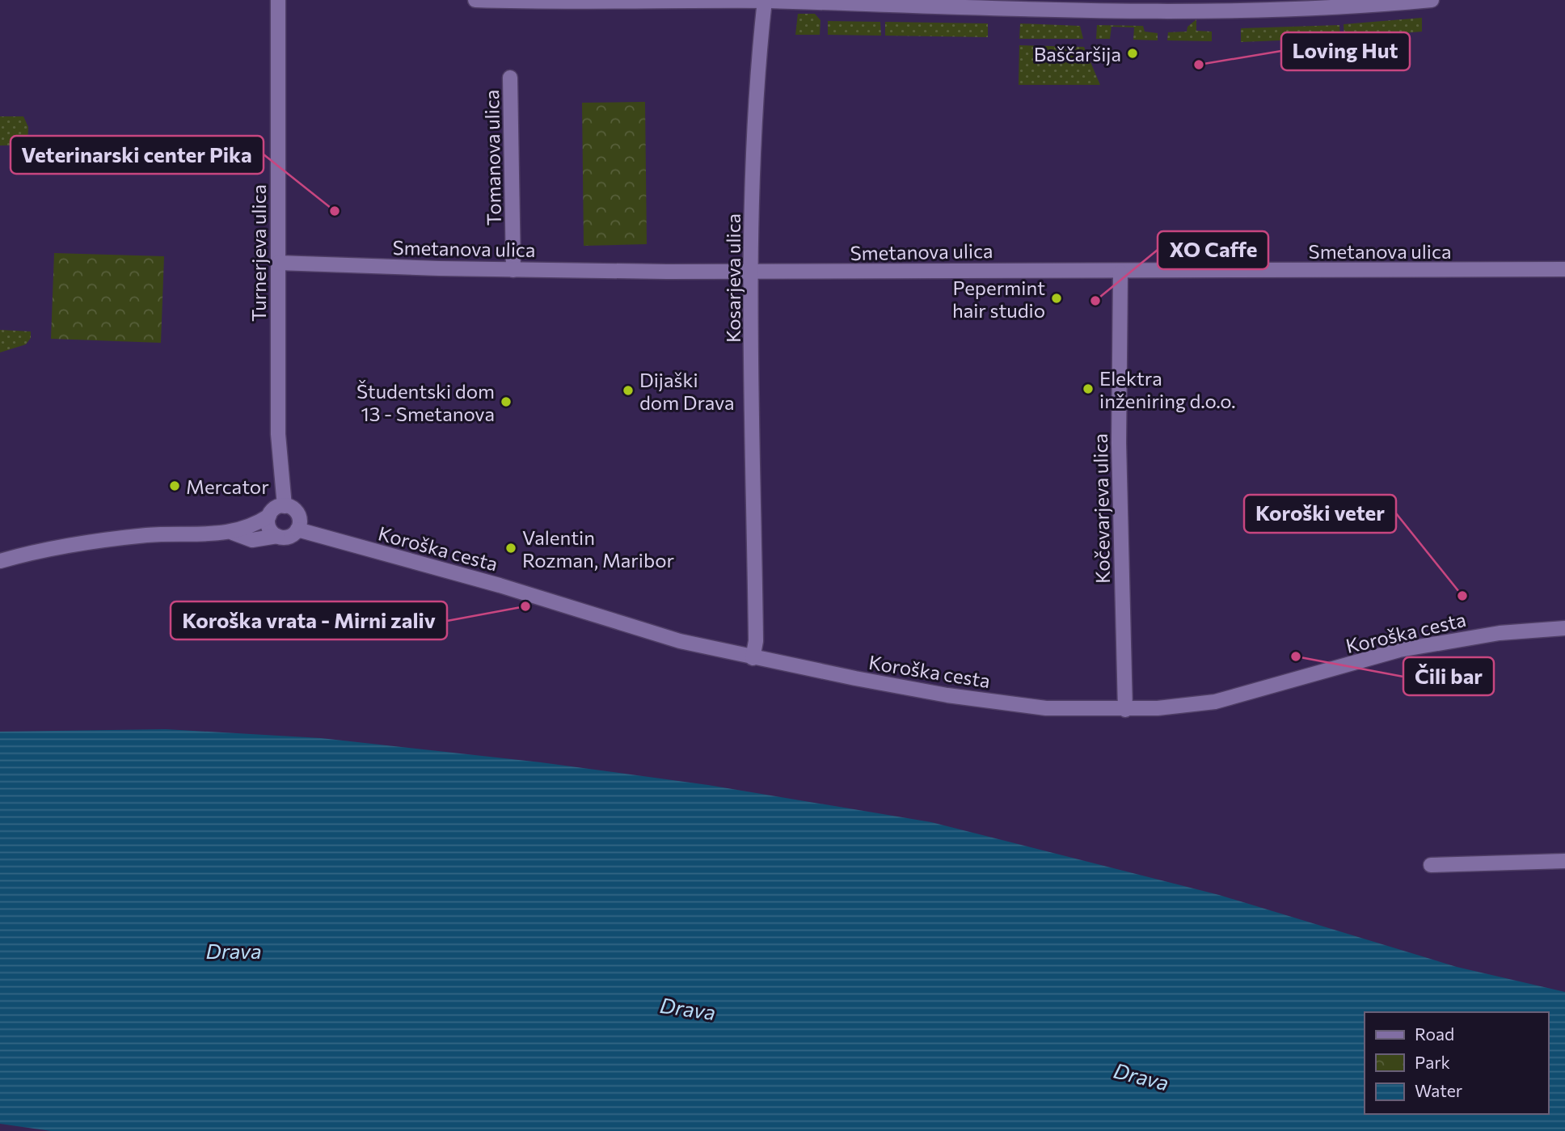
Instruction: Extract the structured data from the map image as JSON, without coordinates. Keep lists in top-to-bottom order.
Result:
{
  "streets": {
    "street": [
      "Tomanova ulica",
      "Smetanova ulica",
      "Turnerjeva ulica",
      "Kosarjeva ulica",
      "Kočevarjeva ulica",
      "Koroška cesta"
    ]
  },
  "crossings": [
    ["Tomanova ulica", "Smetanova ulica"],
    ["Smetanova ulica", "Turnerjeva ulica"],
    ["Smetanova ulica", "Kosarjeva ulica"],
    ["Smetanova ulica", "Kočevarjeva ulica"],
    ["Turnerjeva ulica", "Koroška cesta"],
    ["Kosarjeva ulica", "Koroška cesta"],
    ["Kočevarjeva ulica", "Koroška cesta"]
  ],
  "water": ["Drava"],
  "places": [
    "Baščaršija",
    "Loving Hut",
    "Veterinarski center Pika",
    "Pepermint hair studio",
    "XO Caffe",
    "Elektra inženiring d.o.o.",
    "Dijaški dom Drava",
    "Študentski dom 13 - Smetanova",
    "Mercator",
    "Valentin Rozman, Maribor",
    "Koroški veter",
    "Koroška vrata - Mirni zaliv",
    "Čili bar"
  ],
  "legend": ["Road", "Park", "Water"]
}
